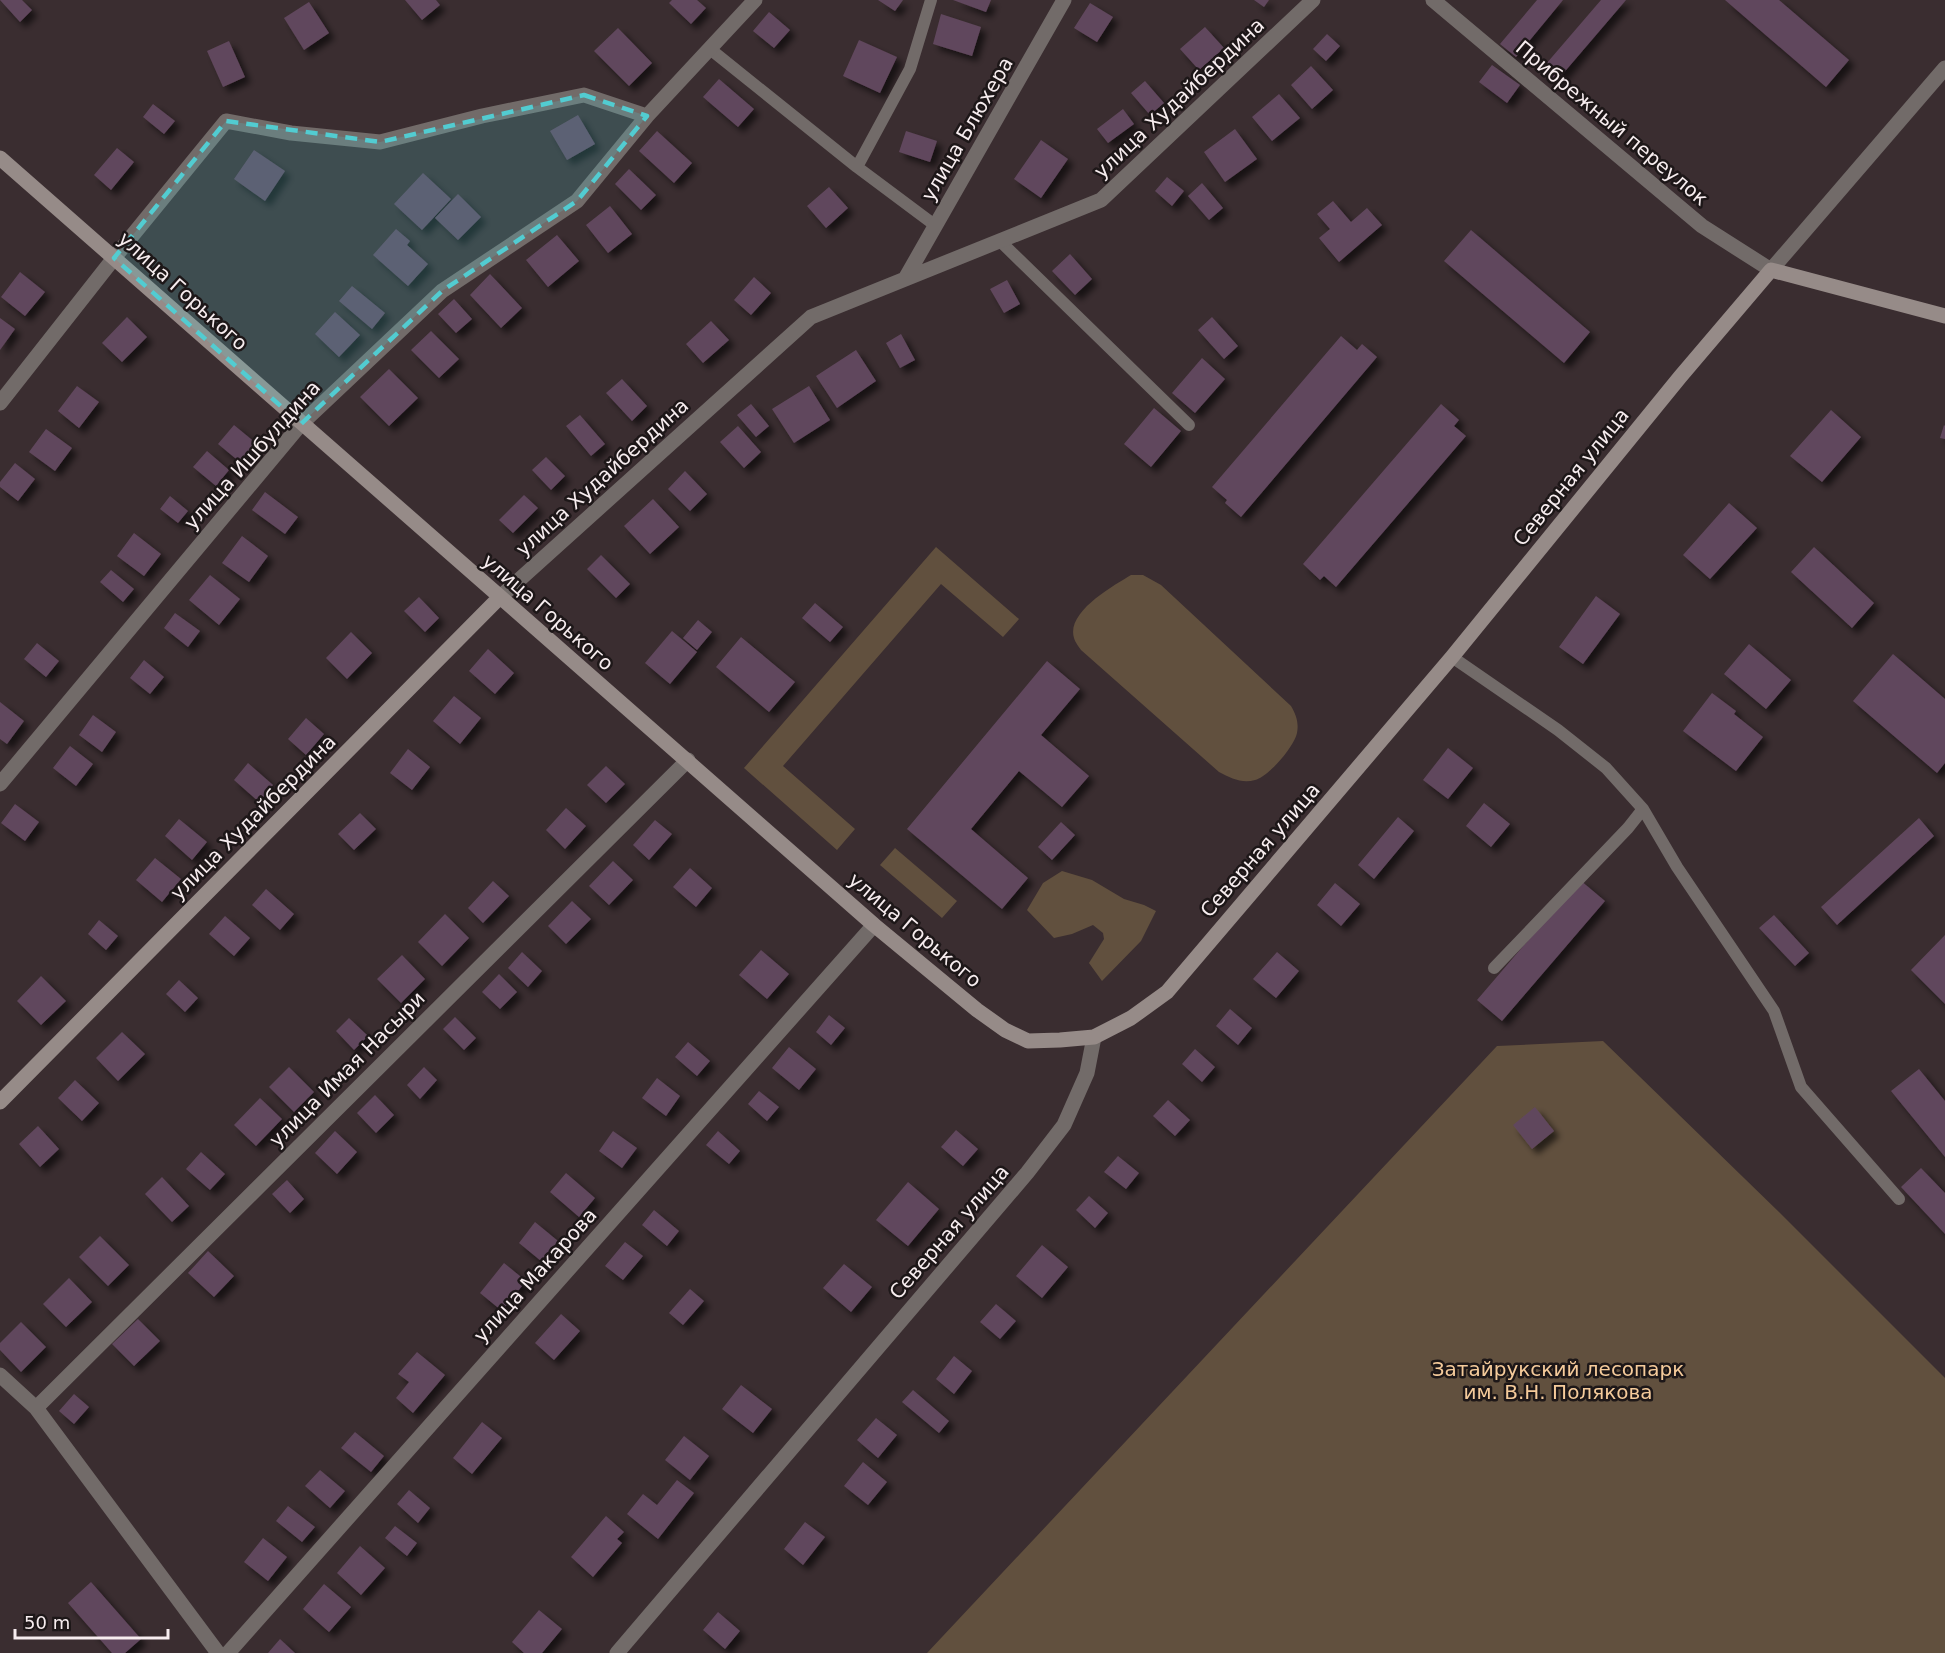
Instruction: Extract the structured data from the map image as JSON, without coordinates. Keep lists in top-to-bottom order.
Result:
{
  "streets": {
    "main road": ["улица Худайбердина", "улица Горького", "Северная улица"],
    "street": [
      "Прибрежный переулок",
      "улица Блюхера",
      "улица Ишбулдина",
      "улица Имая Насыри",
      "улица Макарова"
    ]
  },
  "crossings": [
    ["улица Худайбердина", "улица Блюхера"],
    ["улица Худайбердина", "улица Горького"],
    ["Прибрежный переулок", "Северная улица"],
    ["улица Горького", "улица Ишбулдина"],
    ["улица Горького", "Северная улица"],
    ["улица Горького", "улица Имая Насыри"],
    ["улица Горького", "улица Макарова"]
  ],
  "parks": ["Затайрукский лесопарк им. В.Н. Полякова"],
  "scale_bar": "50 m"
}
